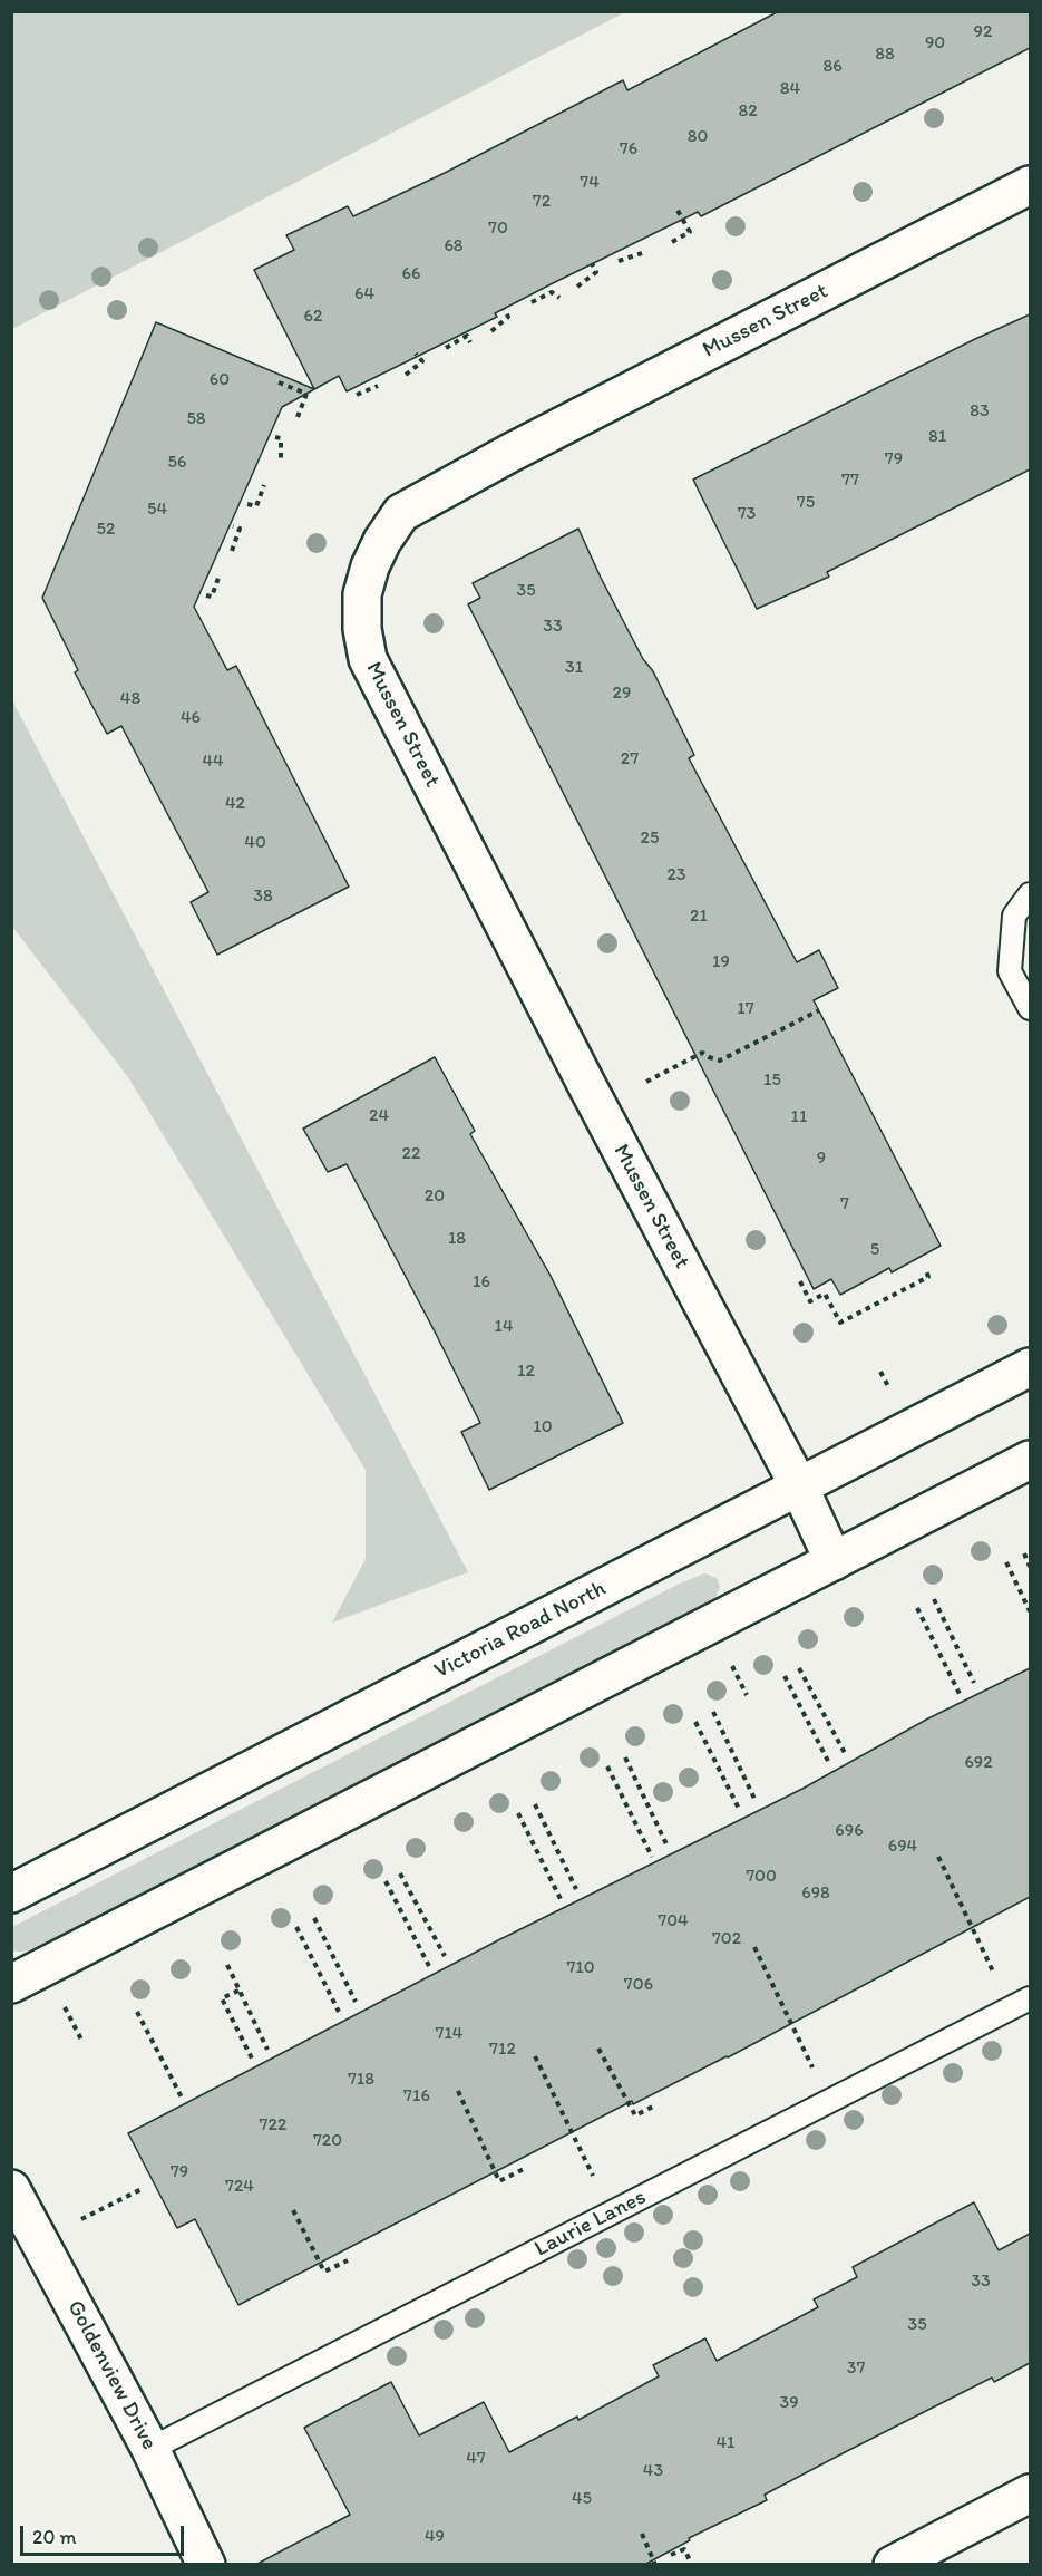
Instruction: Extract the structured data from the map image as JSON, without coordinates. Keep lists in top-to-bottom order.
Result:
{
  "streets": {
    "street": ["Mussen Street", "Victoria Road North", "Goldenview Drive"],
    "lane": ["Laurie Lanes"]
  },
  "crossings": [
    ["Mussen Street", "Victoria Road North"],
    ["Laurie Lanes", "Goldenview Drive"]
  ],
  "house_numbers": [
    "92",
    "90",
    "88",
    "86",
    "84",
    "82",
    "80",
    "76",
    "74",
    "72",
    "70",
    "68",
    "66",
    "64",
    "62",
    "60",
    "83",
    "58",
    "81",
    "79",
    "56",
    "77",
    "75",
    "54",
    "73",
    "52",
    "35",
    "33",
    "31",
    "29",
    "48",
    "46",
    "27",
    "44",
    "42",
    "25",
    "40",
    "23",
    "38",
    "21",
    "19",
    "17",
    "15",
    "24",
    "11",
    "22",
    "9",
    "20",
    "7",
    "18",
    "5",
    "16",
    "14",
    "12",
    "10",
    "692",
    "696",
    "694",
    "700",
    "698",
    "704",
    "702",
    "710",
    "706",
    "714",
    "712",
    "718",
    "716",
    "722",
    "720",
    "79",
    "724",
    "33",
    "35",
    "37",
    "39",
    "41",
    "47",
    "43",
    "45",
    "49"
  ],
  "scale_bar": "20 m"
}
